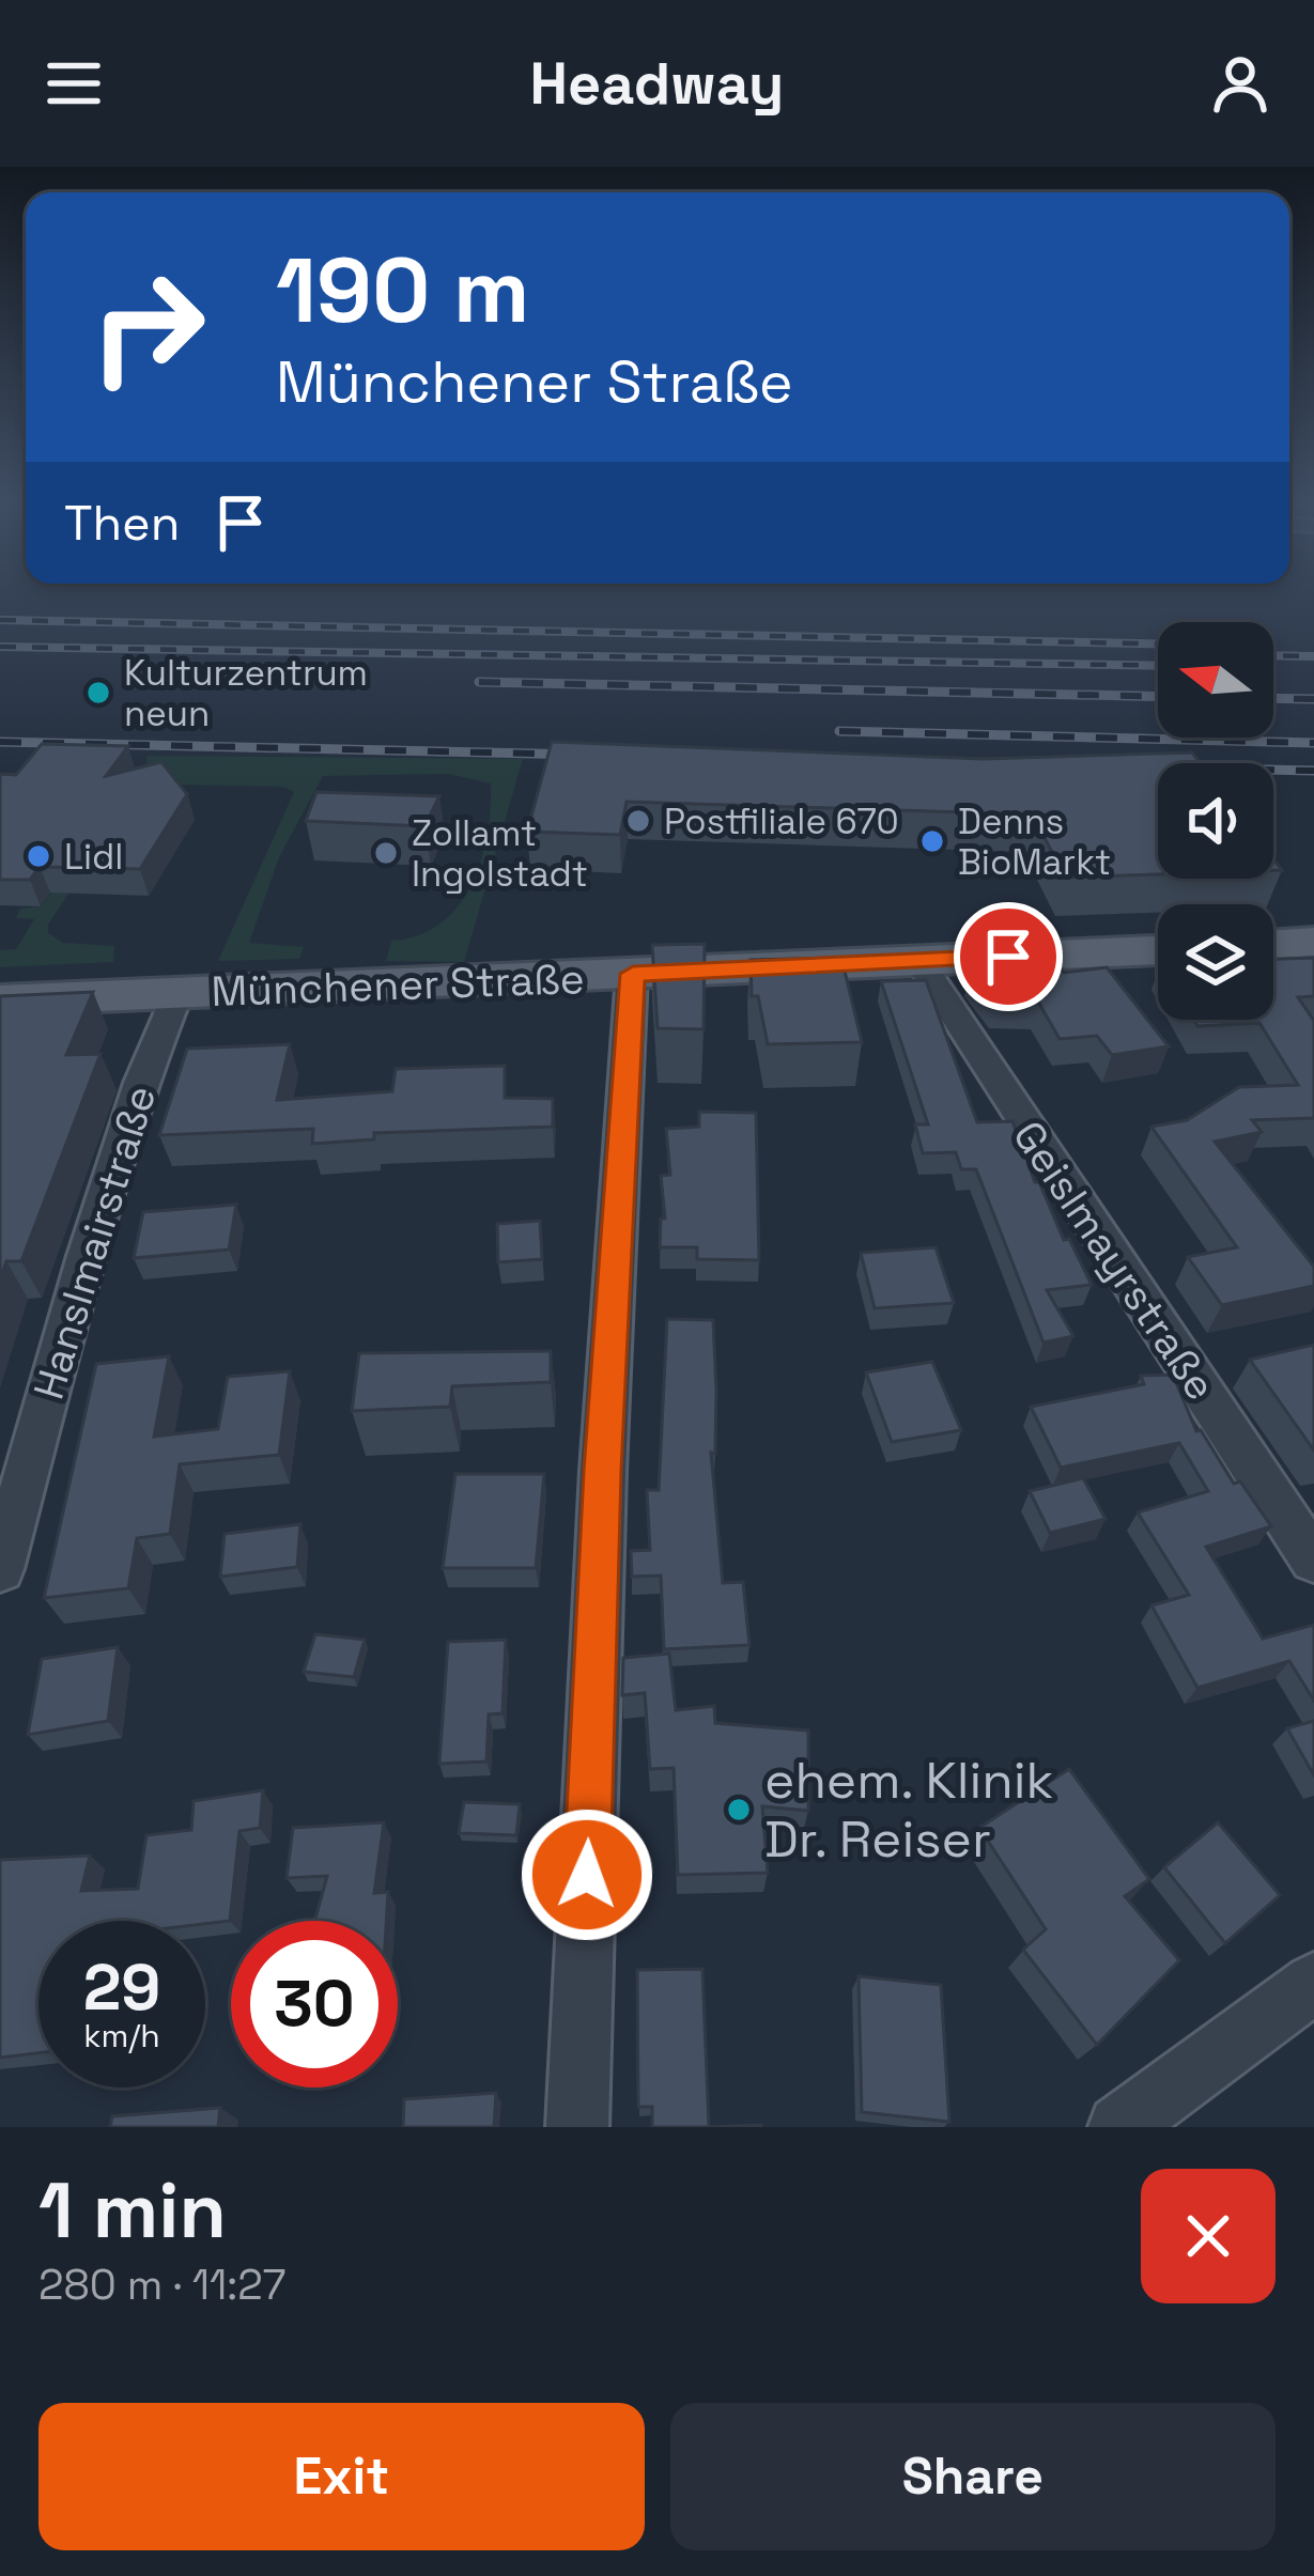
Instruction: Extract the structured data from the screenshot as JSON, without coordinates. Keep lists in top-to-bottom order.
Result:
{
  "streets": {
    "main road": ["Münchener Straße"],
    "street": ["Hanslmairstraße", "Geislmayrstraße"]
  },
  "crossings": [
    ["Münchener Straße", "Hanslmairstraße"],
    ["Münchener Straße", "Geislmayrstraße"]
  ],
  "places": [
    "Kulturzentrum neun",
    "Postfiliale 670",
    "Denns BioMarkt",
    "Zollamt Ingolstadt",
    "Lidl",
    "ehem. Klinik Dr. Reiser"
  ],
  "north": "left",
  "page": {
    "header": "Headway",
    "turn": ["190 m", "Münchener Straße"],
    "then": "Then",
    "speed": "29 km/h",
    "limit": "30",
    "heading": ["1 min", "280 m · 11:27"],
    "buttons": ["Exit", "Share"]
  }
}
